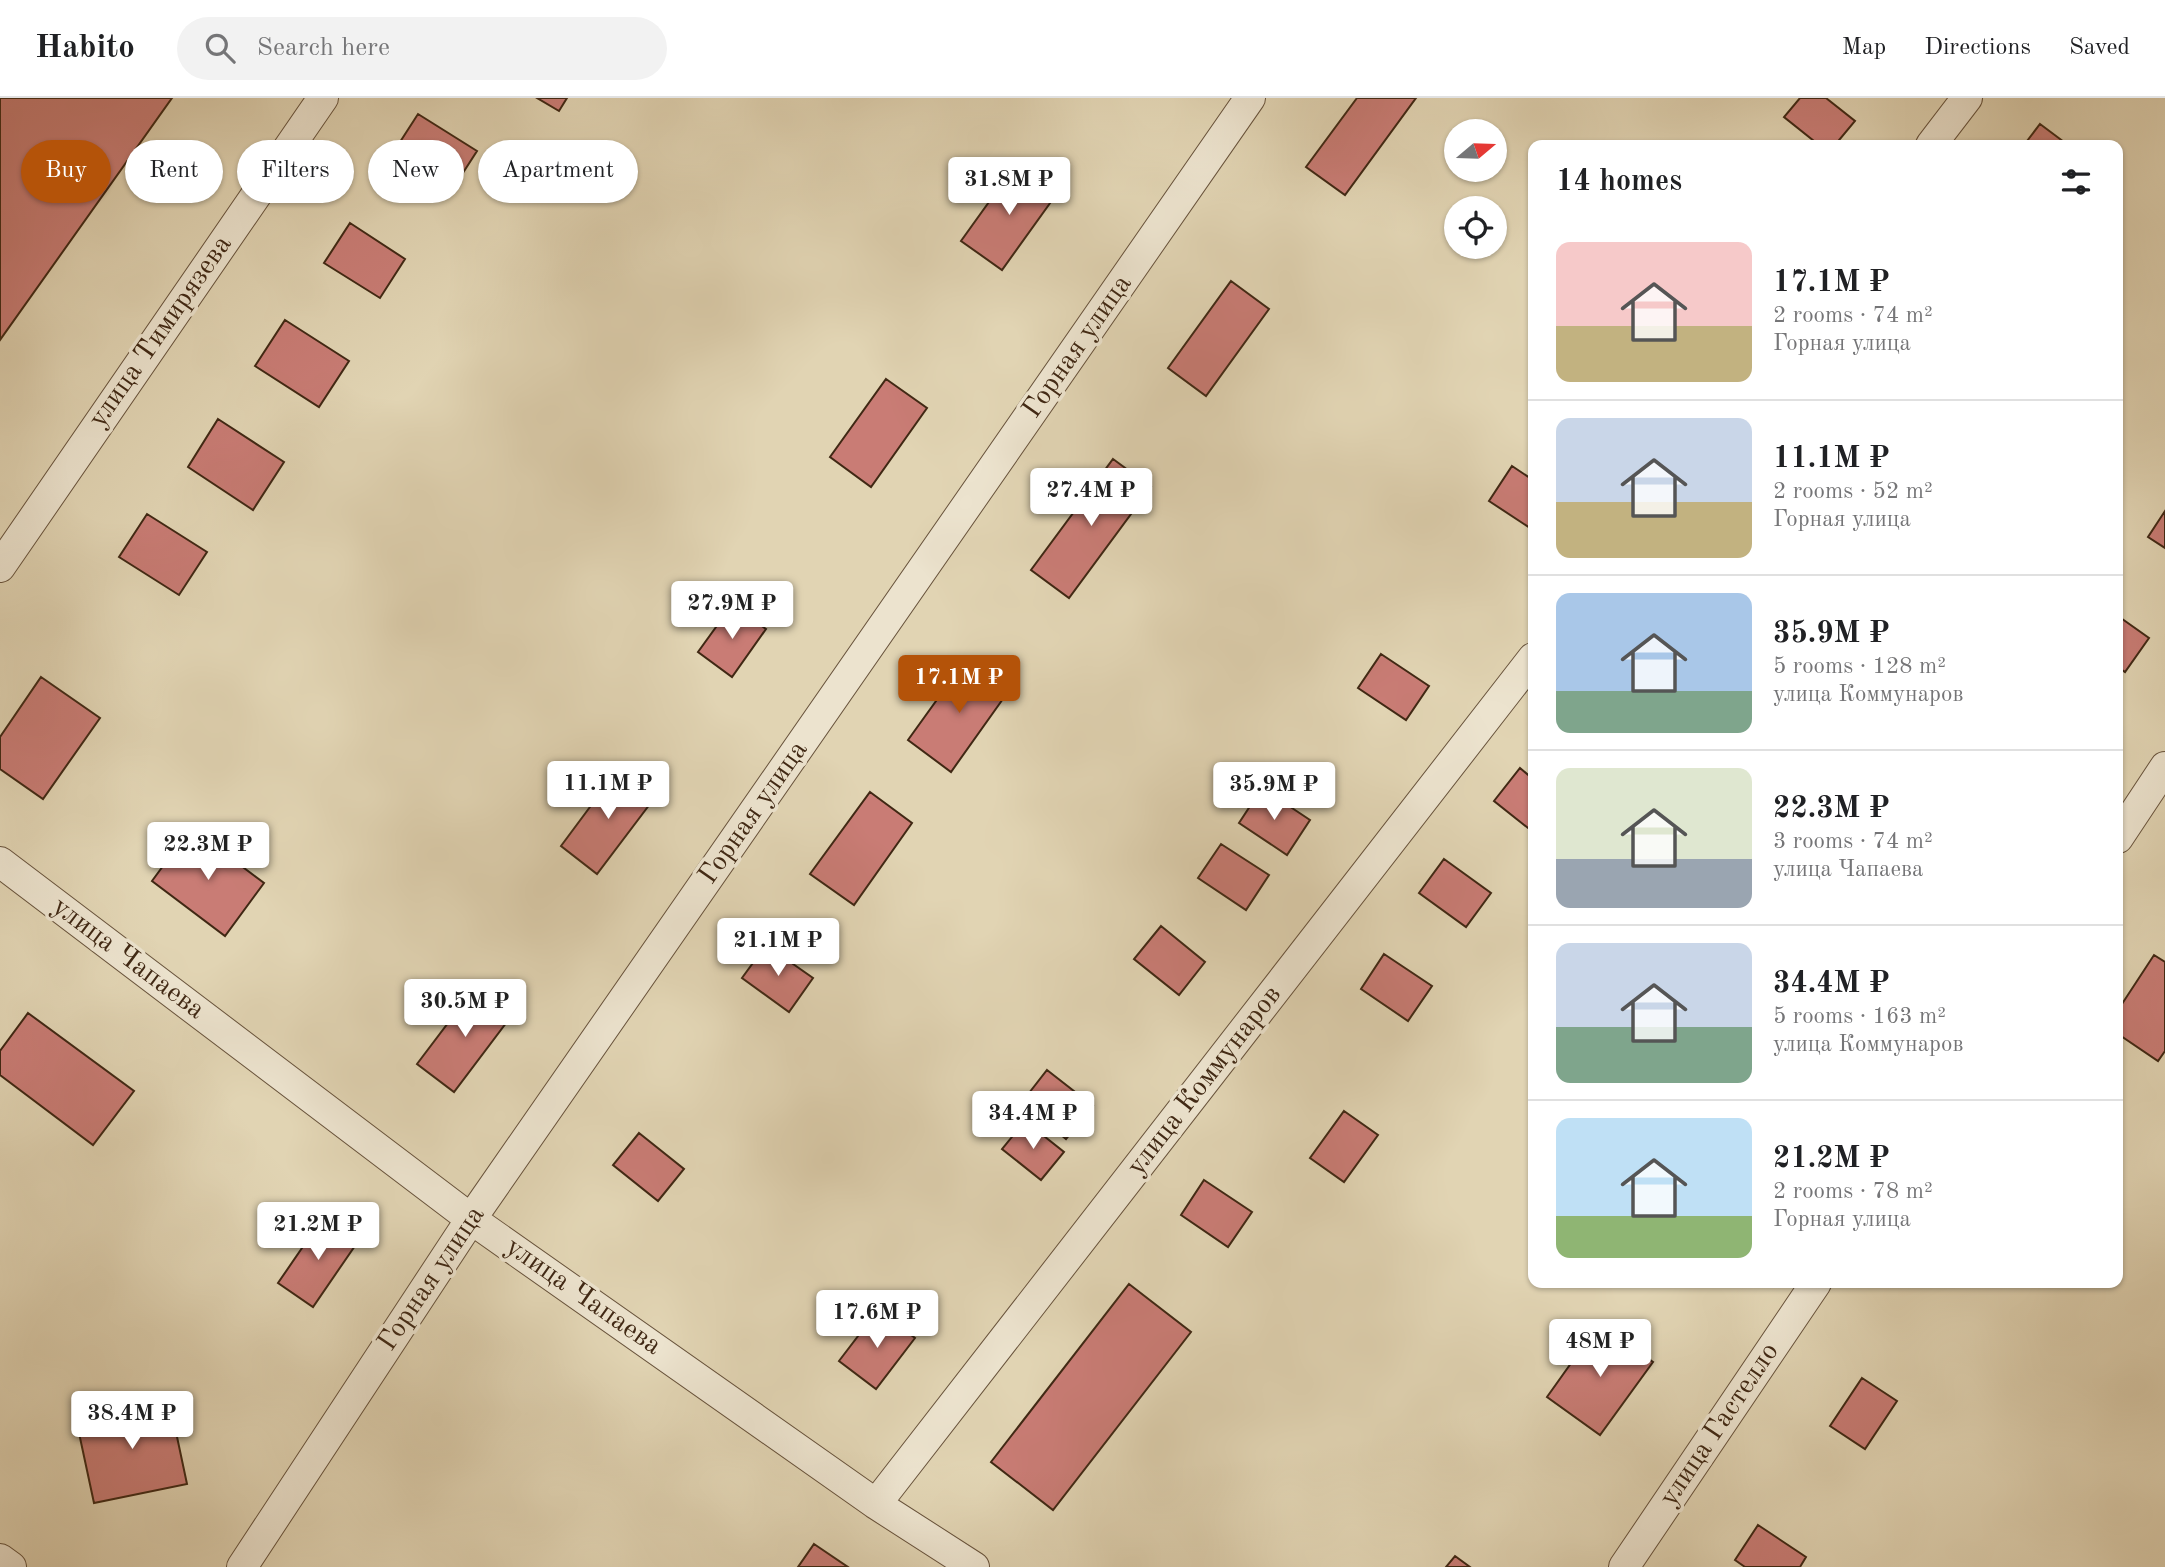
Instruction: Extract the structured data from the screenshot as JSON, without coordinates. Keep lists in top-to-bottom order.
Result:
{
  "streets": {
    "street": [
      "улица Тимирязева",
      "Горная улица",
      "улица Чапаева",
      "улица Коммунаров",
      "улица Гастелло"
    ]
  },
  "crossings": [
    ["Горная улица", "улица Чапаева"],
    ["улица Чапаева", "улица Коммунаров"]
  ],
  "north": "right",
  "page": {
    "header": "Habito",
    "search": "Search here",
    "nav": ["Map", "Directions", "Saved"],
    "chip": [
      "Buy",
      "Rent",
      "Filters",
      "New",
      "Apartment"
    ],
    "heading": "14 homes",
    "price": [
      "31.8M ₽",
      "27.4M ₽",
      "27.9M ₽",
      "17.1M ₽",
      "11.1M ₽",
      "35.9M ₽",
      "22.3M ₽",
      "21.1M ₽",
      "30.5M ₽",
      "34.4M ₽",
      "21.2M ₽",
      "17.6M ₽",
      "48M ₽",
      "38.4M ₽"
    ],
    "list": [
      {
        "name": "17.1M ₽",
        "note": "2 rooms · 74 m² · Горная улица"
      },
      {
        "name": "11.1M ₽",
        "note": "2 rooms · 52 m² · Горная улица"
      },
      {
        "name": "35.9M ₽",
        "note": "5 rooms · 128 m² · улица Коммунаров"
      },
      {
        "name": "22.3M ₽",
        "note": "3 rooms · 74 m² · улица Чапаева"
      },
      {
        "name": "34.4M ₽",
        "note": "5 rooms · 163 m² · улица Коммунаров"
      },
      {
        "name": "21.2M ₽",
        "note": "2 rooms · 78 m² · Горная улица"
      }
    ]
  }
}
